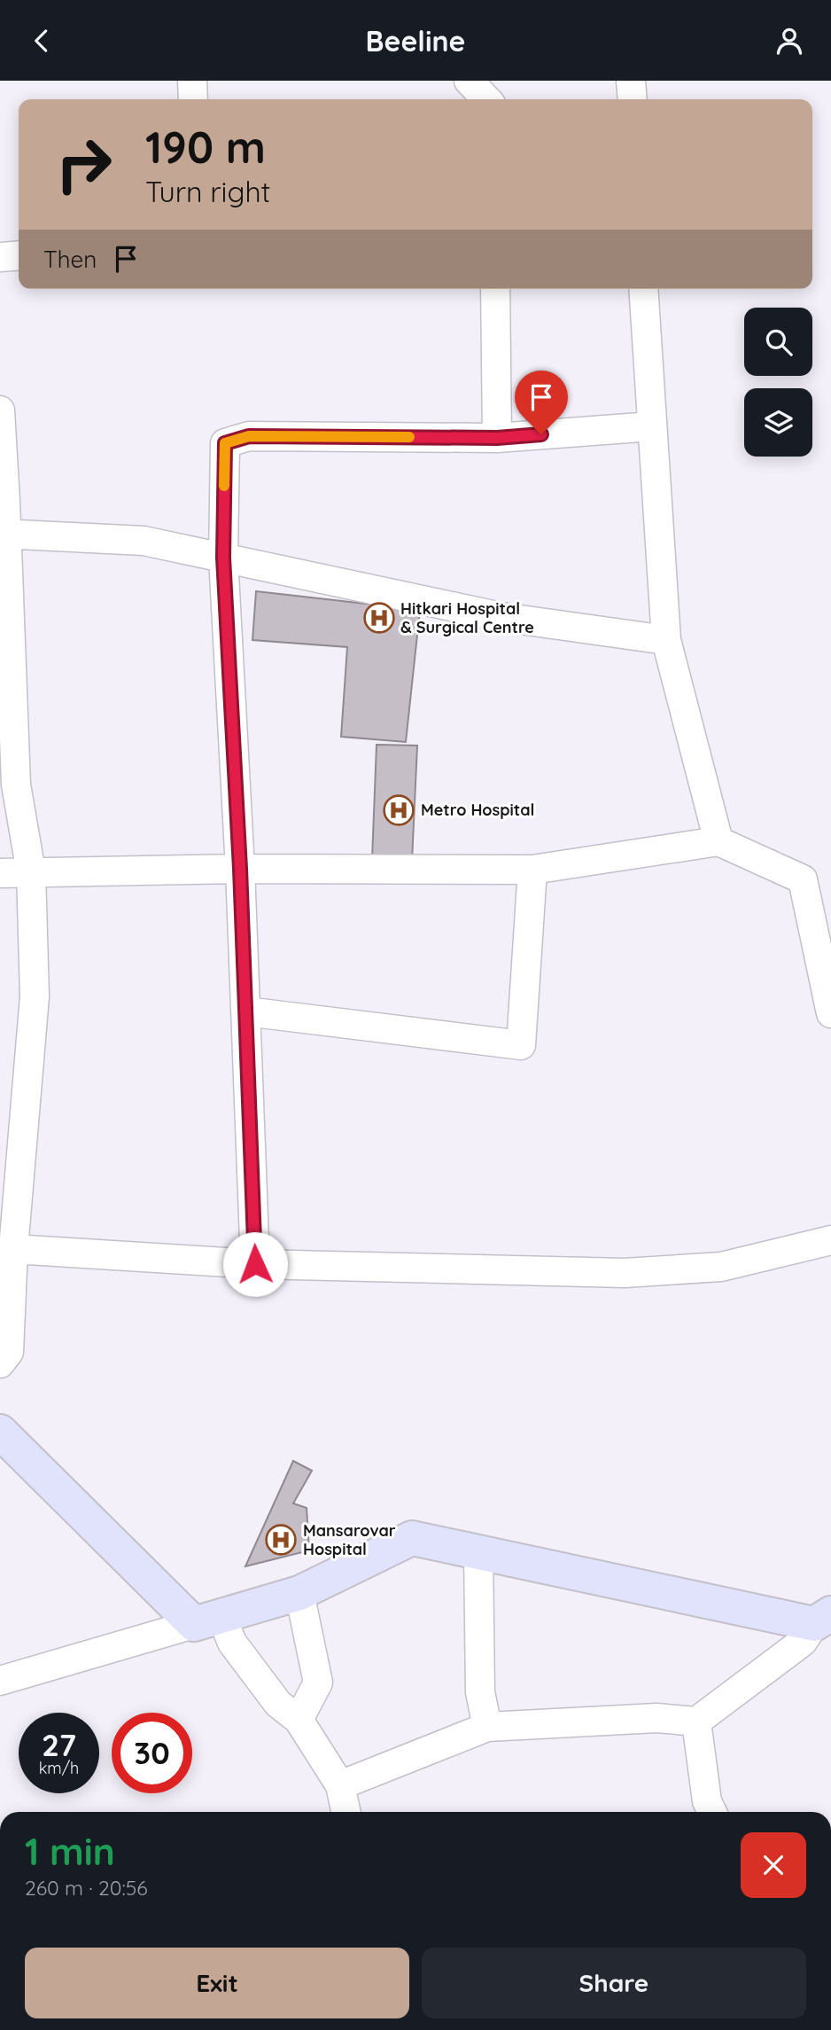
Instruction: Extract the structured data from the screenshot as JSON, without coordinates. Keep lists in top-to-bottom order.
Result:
{
  "places": {
    "hospital": ["Hitkari Hospital & Surgical Centre", "Metro Hospital", "Mansarovar Hospital"]
  },
  "page": {
    "header": "Beeline",
    "turn": ["190 m", "Turn right"],
    "then": "Then",
    "speed": "27 km/h",
    "limit": "30",
    "heading": ["1 min", "260 m · 20:56"],
    "buttons": ["Exit", "Share"]
  }
}
